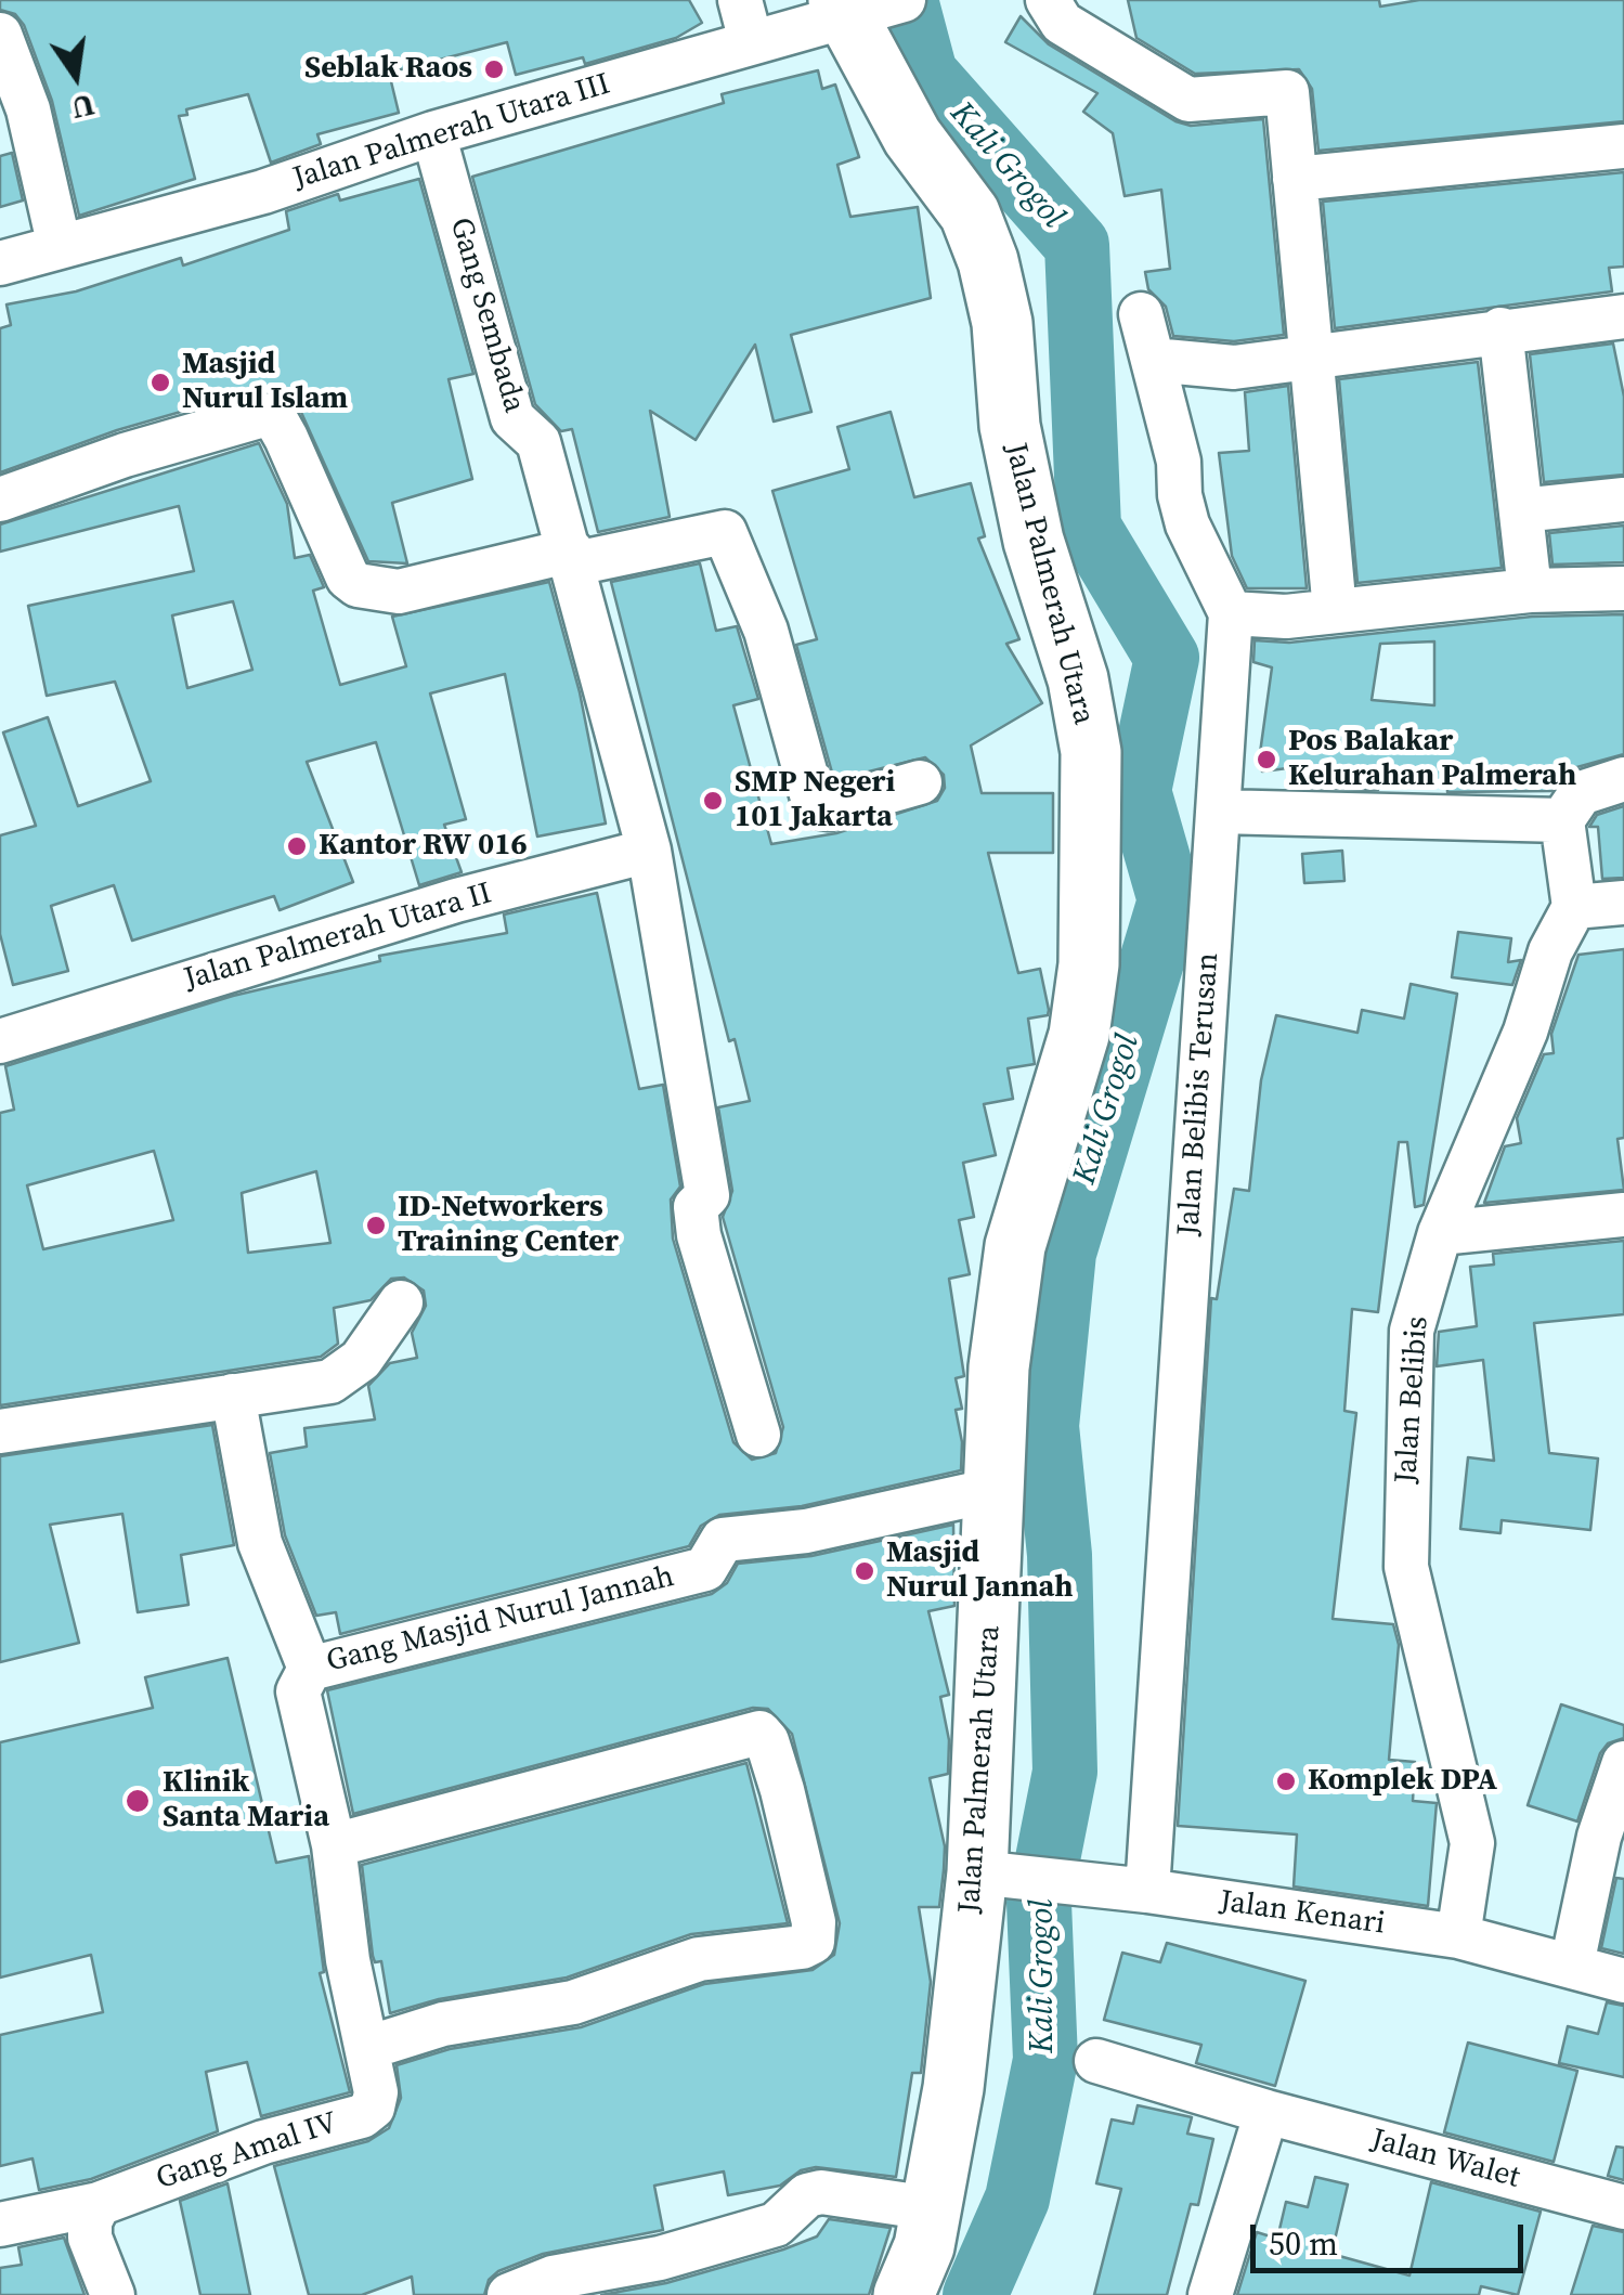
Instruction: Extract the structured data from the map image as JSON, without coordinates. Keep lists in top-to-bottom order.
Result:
{
  "streets": {
    "street": [
      "Jalan Palmerah Utara III",
      "Gang Sembada",
      "Jalan Palmerah Utara",
      "Jalan Palmerah Utara II",
      "Jalan Belibis Terusan",
      "Jalan Belibis",
      "Gang Masjid Nurul Jannah",
      "Jalan Kenari",
      "Gang Amal IV",
      "Jalan Walet"
    ]
  },
  "crossings": [
    ["Jalan Palmerah Utara III", "Gang Sembada"],
    ["Jalan Palmerah Utara III", "Jalan Palmerah Utara"],
    ["Jalan Palmerah Utara", "Gang Masjid Nurul Jannah"],
    ["Jalan Palmerah Utara", "Jalan Kenari"],
    ["Jalan Belibis Terusan", "Jalan Kenari"],
    ["Jalan Belibis", "Jalan Kenari"],
    ["Gang Masjid Nurul Jannah", "Gang Amal IV"]
  ],
  "water": ["Kali Grogol"],
  "places": [
    "Seblak Raos",
    "Masjid Nurul Islam",
    "Pos Balakar Kelurahan Palmerah",
    "SMP Negeri 101 Jakarta",
    "Kantor RW 016",
    "ID-Networkers Training Center",
    "Masjid Nurul Jannah",
    "Komplek DPA",
    "Klinik Santa Maria"
  ],
  "scale_bar": "50 m",
  "north": "bottom"
}
